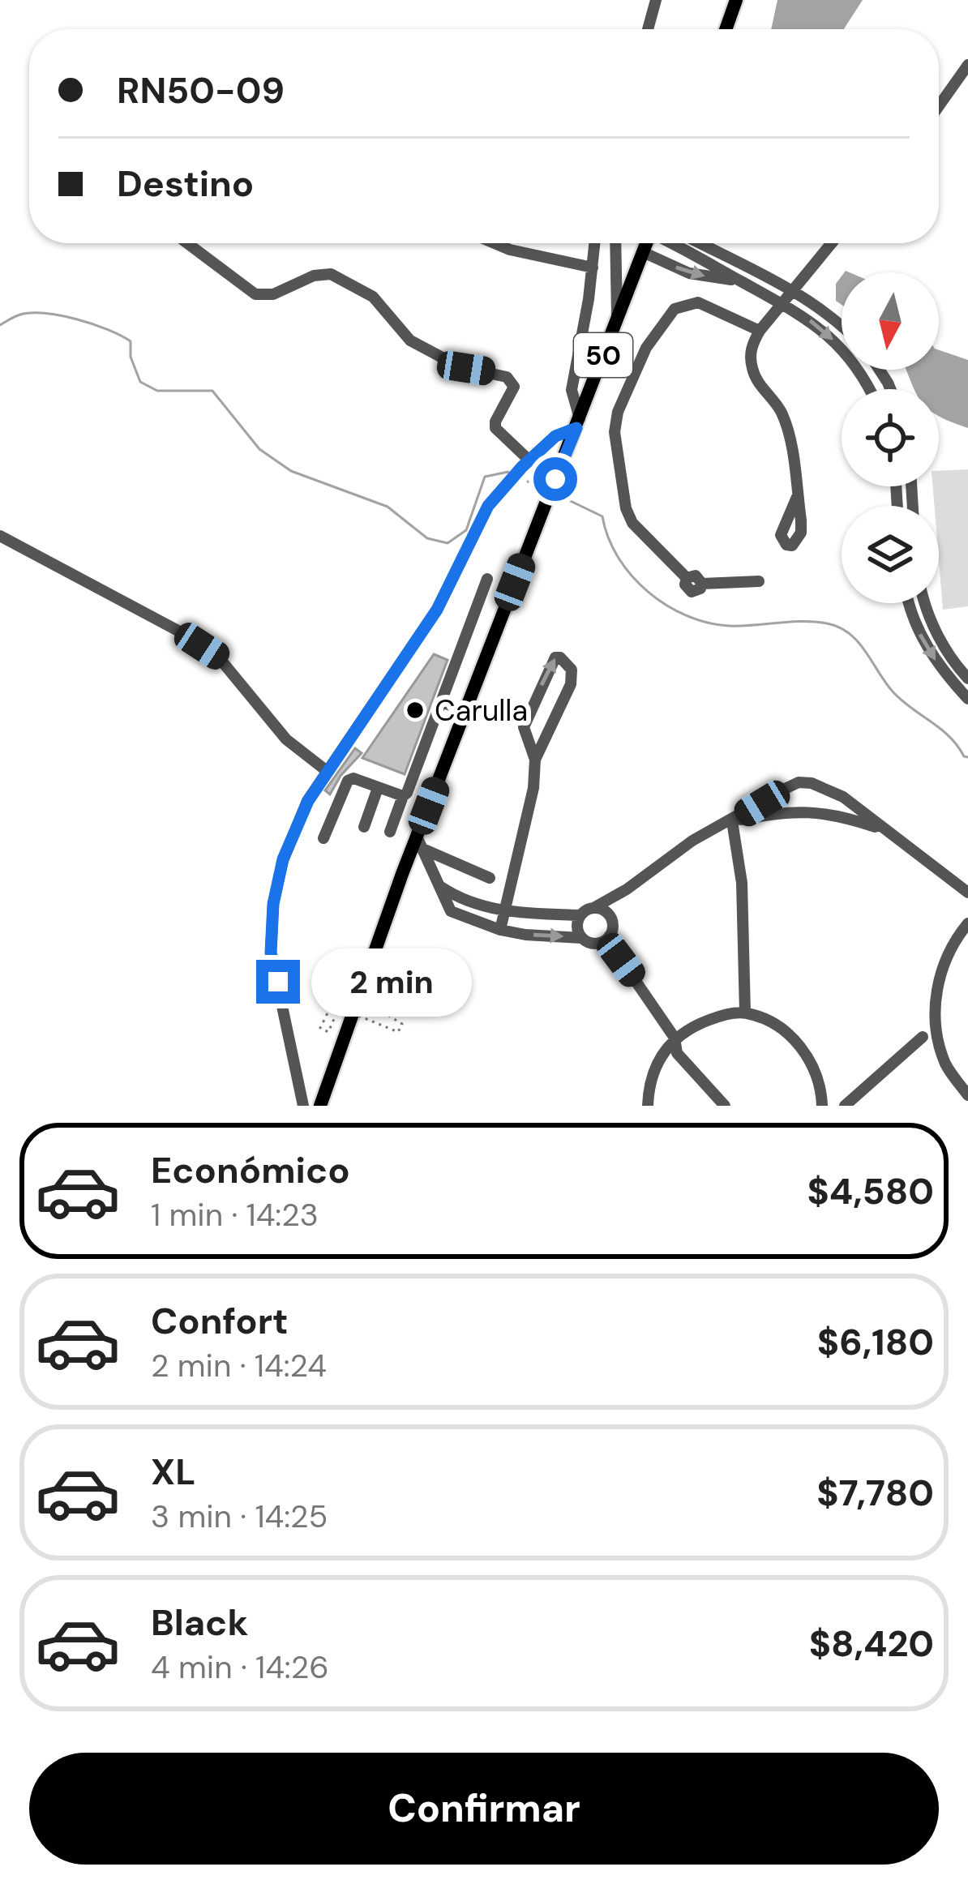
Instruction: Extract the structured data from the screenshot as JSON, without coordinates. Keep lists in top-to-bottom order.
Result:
{
  "streets": {
    "main road": ["50"]
  },
  "places": ["Carulla"],
  "north": "bottom",
  "page": {
    "banner": ["RN50-09", "Destino"],
    "bubble": "2 min",
    "list": [
      {
        "name": "Económico",
        "note": "1 min · 14:23",
        "value": "$4,580"
      },
      {
        "name": "Confort",
        "note": "2 min · 14:24",
        "value": "$6,180"
      },
      {
        "name": "XL",
        "note": "3 min · 14:25",
        "value": "$7,780"
      },
      {
        "name": "Black",
        "note": "4 min · 14:26",
        "value": "$8,420"
      }
    ],
    "buttons": "Confirmar"
  }
}
